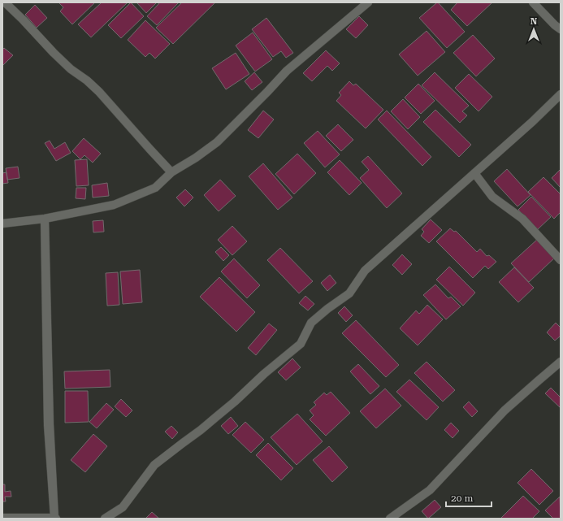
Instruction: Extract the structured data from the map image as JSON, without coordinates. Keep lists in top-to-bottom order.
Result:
{
  "scale_bar": "20 m",
  "north": "top"
}
